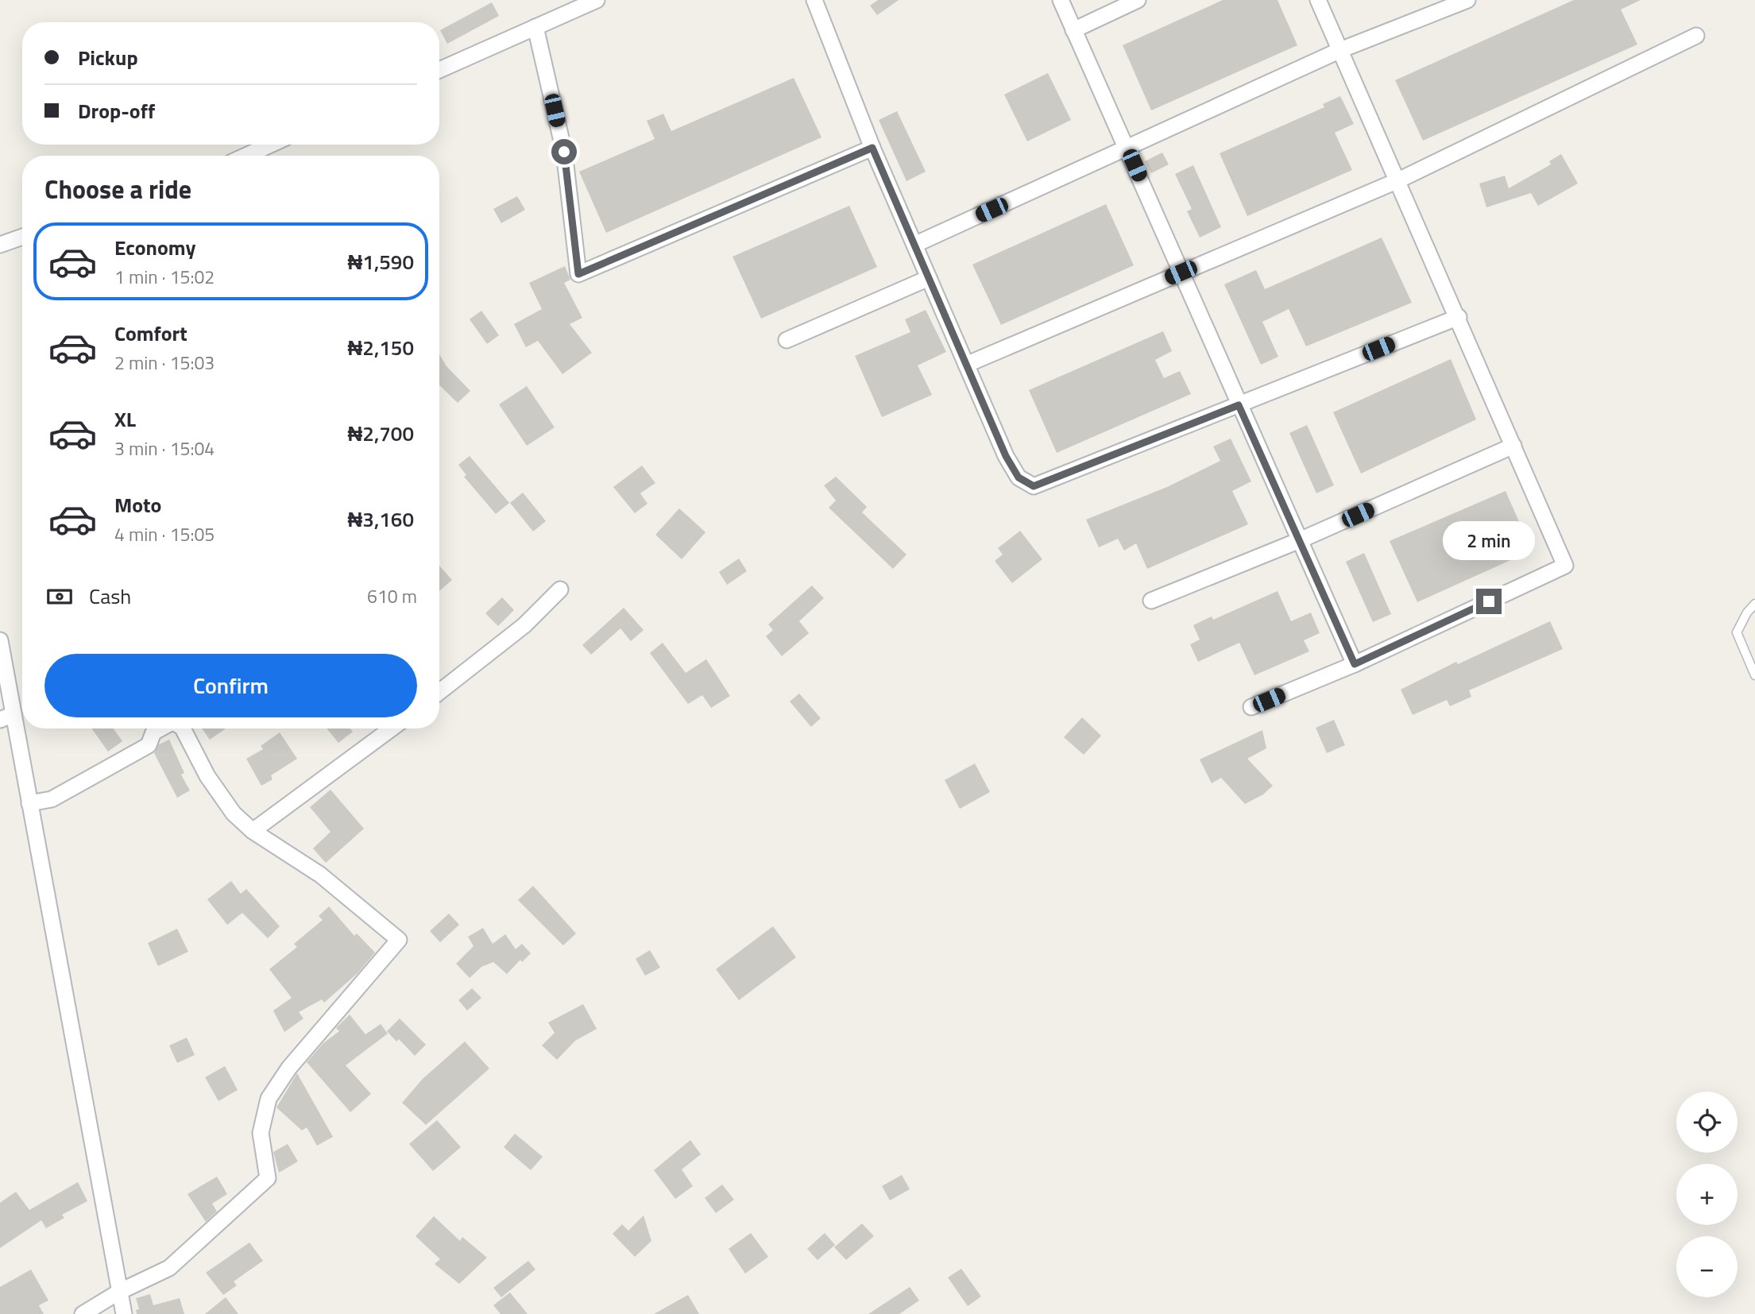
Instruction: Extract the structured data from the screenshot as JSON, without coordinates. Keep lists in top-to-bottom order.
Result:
{
  "page": {
    "banner": ["Pickup", "Drop-off"],
    "heading": "Choose a ride",
    "list": [
      {
        "name": "Economy",
        "note": "1 min · 15:02",
        "value": "₦1,590"
      },
      {
        "name": "Comfort",
        "note": "2 min · 15:03",
        "value": "₦2,150"
      },
      {
        "name": "XL",
        "note": "3 min · 15:04",
        "value": "₦2,700"
      },
      {
        "name": "Moto",
        "note": "4 min · 15:05",
        "value": "₦3,160"
      }
    ],
    "bubble": "2 min",
    "pay": ["Cash", "610 m"],
    "buttons": "Confirm",
    "map_buttons": ["+", "−"]
  }
}
